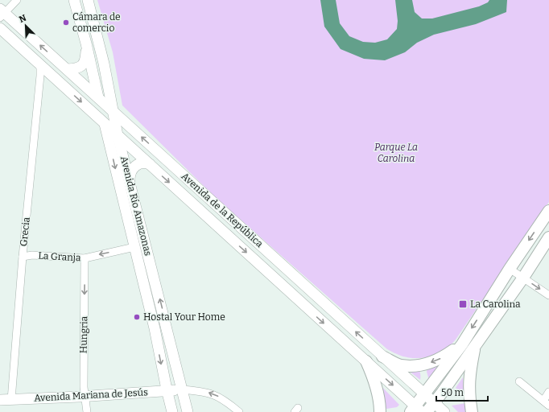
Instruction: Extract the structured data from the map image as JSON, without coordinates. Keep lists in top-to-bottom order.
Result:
{
  "streets": {
    "main road": ["Avenida Río Amazonas", "Avenida de la República", "Avenida Mariana de Jesús"],
    "street": ["Grecia", "La Granja", "Hungria"]
  },
  "crossings": [
    ["Avenida Río Amazonas", "Avenida de la República"],
    ["Avenida Río Amazonas", "La Granja"],
    ["Avenida Río Amazonas", "Avenida Mariana de Jesús"],
    ["Avenida de la República", "Grecia"],
    ["Grecia", "La Granja"],
    ["Grecia", "Avenida Mariana de Jesús"],
    ["La Granja", "Hungria"],
    ["Hungria", "Avenida Mariana de Jesús"]
  ],
  "one_way": ["La Granja", "Hungria"],
  "parks": ["Parque La Carolina"],
  "places": {
    "other": ["Cámara de comercio", "Hostal Your Home"],
    "transit": ["La Carolina"]
  },
  "scale_bar": "50 m",
  "north": "top left"
}
